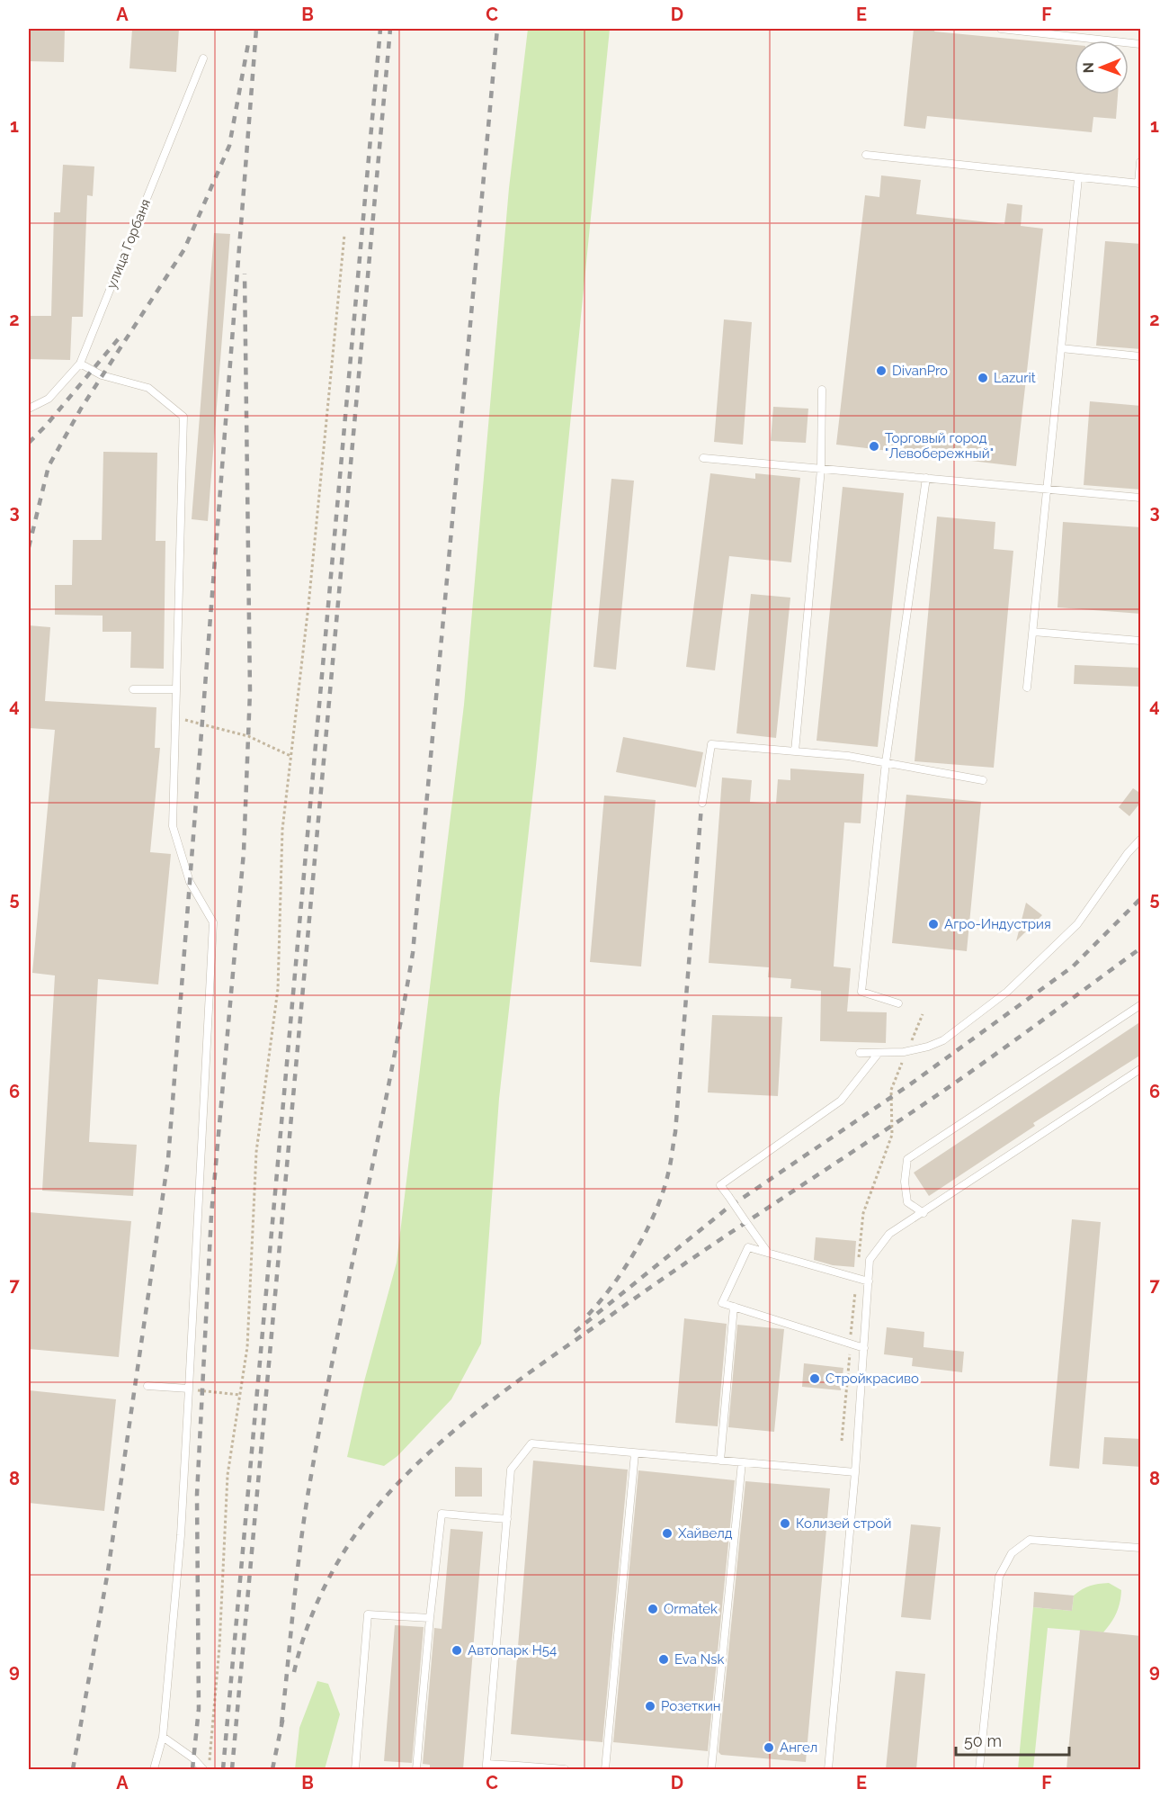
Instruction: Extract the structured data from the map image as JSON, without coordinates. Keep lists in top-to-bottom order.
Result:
{
  "streets": {
    "lane": ["улица Горбаня"]
  },
  "places": [
    "DivanPro",
    "Lazurit",
    "Торговый город \"Левобережный\"",
    "Агро-Индустрия",
    "Стройкрасиво",
    "Колизей строй",
    "Хайвелд",
    "Ormatek",
    "Автопарк Н54",
    "Eva Nsk",
    "Розеткин",
    "Ангел"
  ],
  "scale_bar": "50 m",
  "north": "left",
  "grid": {
    "columns": [
      "A",
      "B",
      "C",
      "D",
      "E",
      "F"
    ],
    "rows": [
      "1",
      "2",
      "3",
      "4",
      "5",
      "6",
      "7",
      "8",
      "9"
    ]
  }
}
